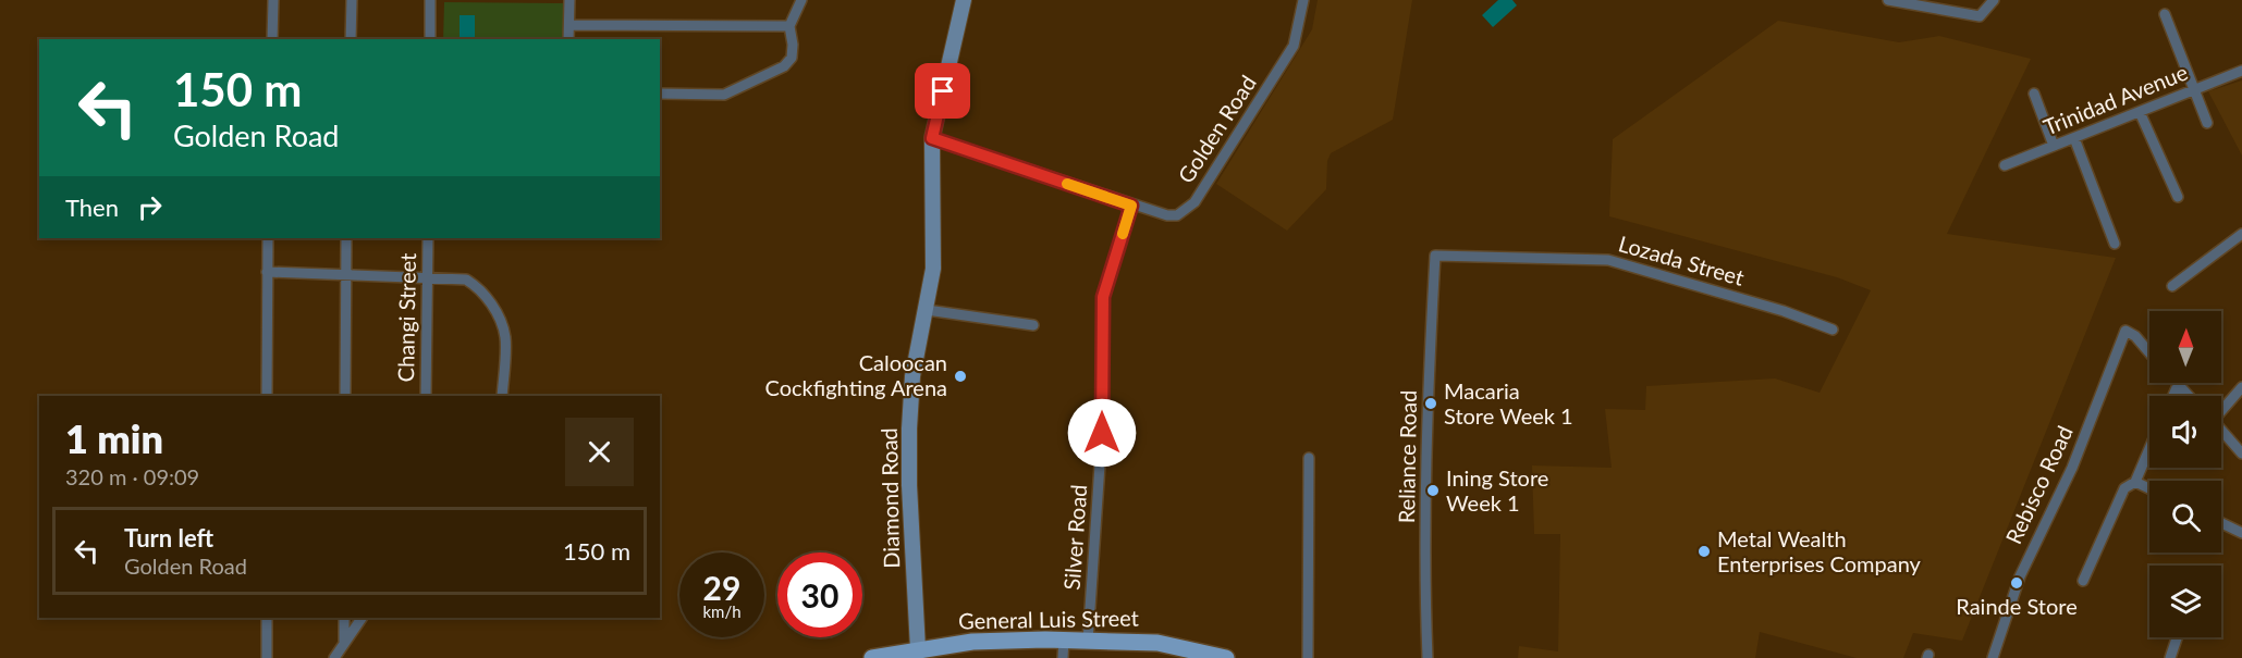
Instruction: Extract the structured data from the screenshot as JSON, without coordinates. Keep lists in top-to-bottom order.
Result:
{
  "streets": {
    "main road": ["Diamond Road", "General Luis Street"],
    "street": [
      "Trinidad Avenue",
      "Golden Road",
      "Lozada Street",
      "Changi Street",
      "Reliance Road",
      "Rebisco Road",
      "Silver Road"
    ]
  },
  "crossings": [
    ["Golden Road", "Diamond Road"],
    ["Golden Road", "Silver Road"],
    ["Lozada Street", "Reliance Road"],
    ["Diamond Road", "General Luis Street"],
    ["Silver Road", "General Luis Street"]
  ],
  "places": [
    "Caloocan Cockfighting Arena",
    "Macaria Store Week 1",
    "Ining Store Week 1",
    "Metal Wealth Enterprises Company",
    "Rainde Store"
  ],
  "north": "top",
  "page": {
    "turn": ["150 m", "Golden Road"],
    "then": "Then",
    "heading": ["1 min", "320 m · 09:09"],
    "list": [
      {
        "name": "Turn left",
        "note": "Golden Road",
        "value": "150 m"
      }
    ],
    "speed": "29 km/h",
    "limit": "30"
  }
}
